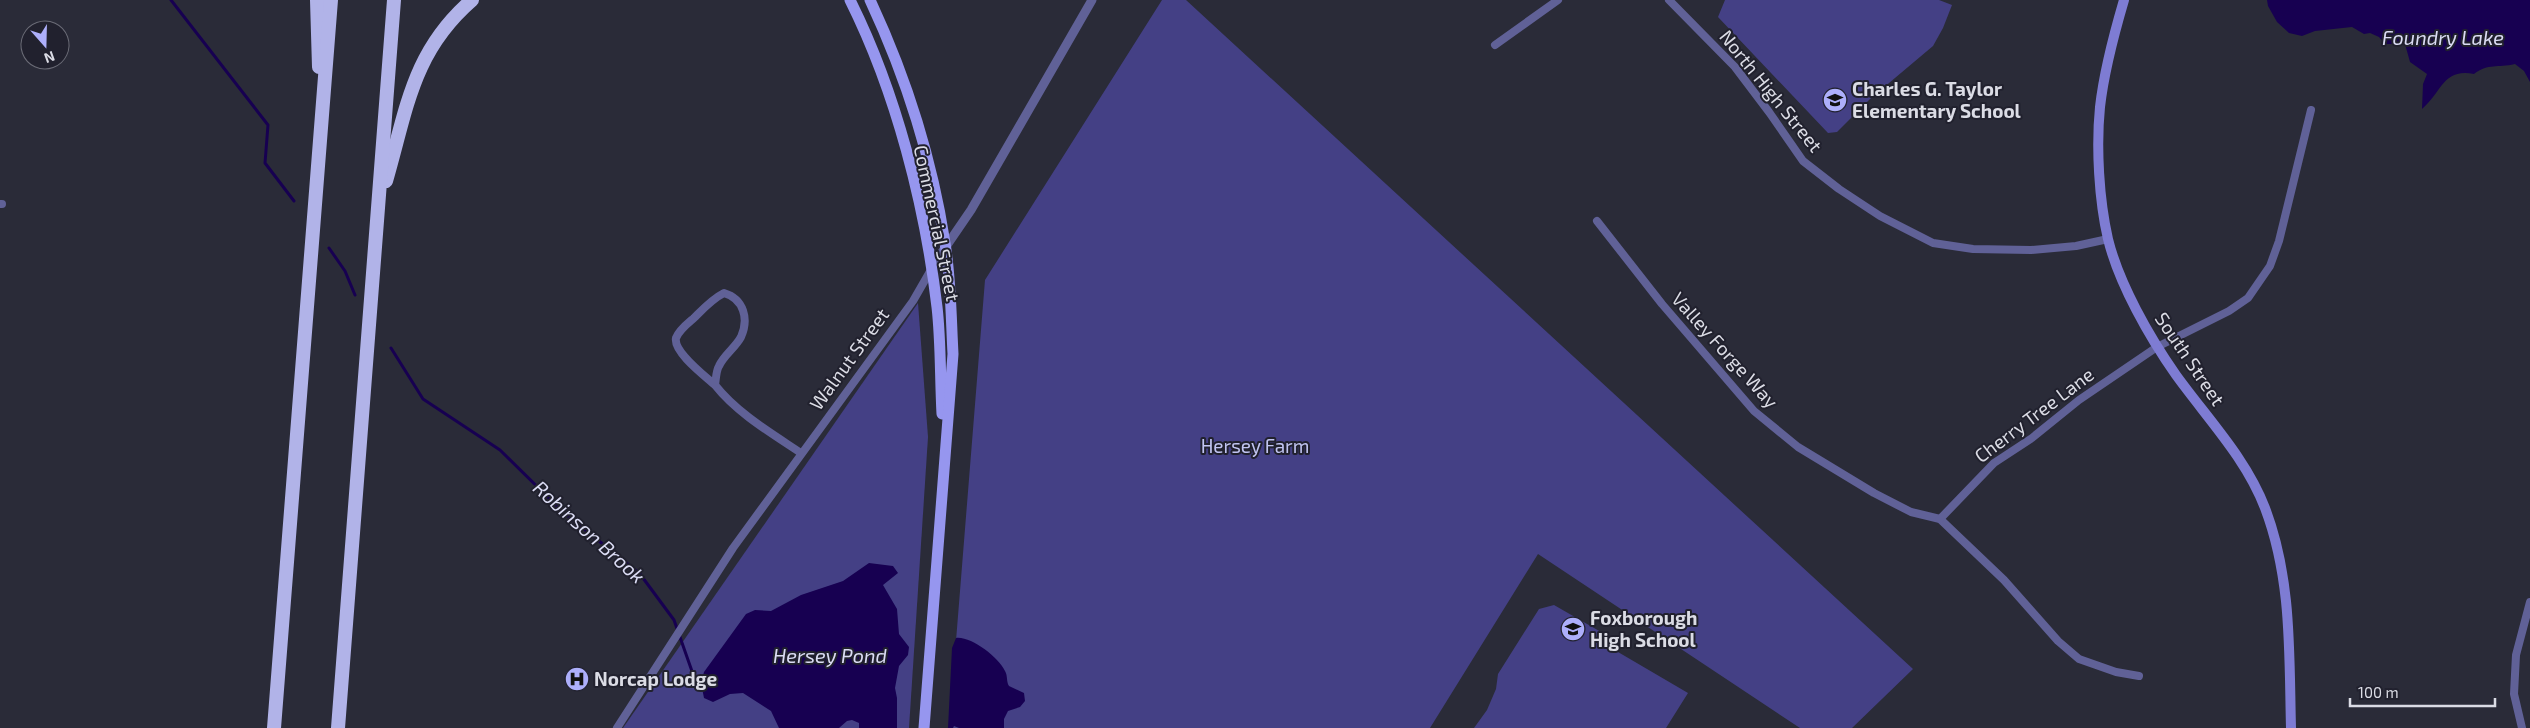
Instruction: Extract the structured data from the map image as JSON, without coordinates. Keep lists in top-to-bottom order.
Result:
{
  "streets": {
    "main road": ["Commercial Street", "South Street"],
    "street": [
      "North High Street",
      "Valley Forge Way",
      "Walnut Street",
      "Cherry Tree Lane"
    ]
  },
  "crossings": [
    ["North High Street", "South Street"],
    ["Commercial Street", "Walnut Street"],
    ["Valley Forge Way", "Cherry Tree Lane"],
    ["South Street", "Cherry Tree Lane"]
  ],
  "water": ["Foundry Lake", "Robinson Brook", "Hersey Pond"],
  "parks": ["Hersey Farm"],
  "places": {
    "school or university": ["Charles G. Taylor Elementary School", "Foxborough High School"],
    "hospital": ["Norcap Lodge"]
  },
  "scale_bar": "100 m",
  "north": "bottom"
}
